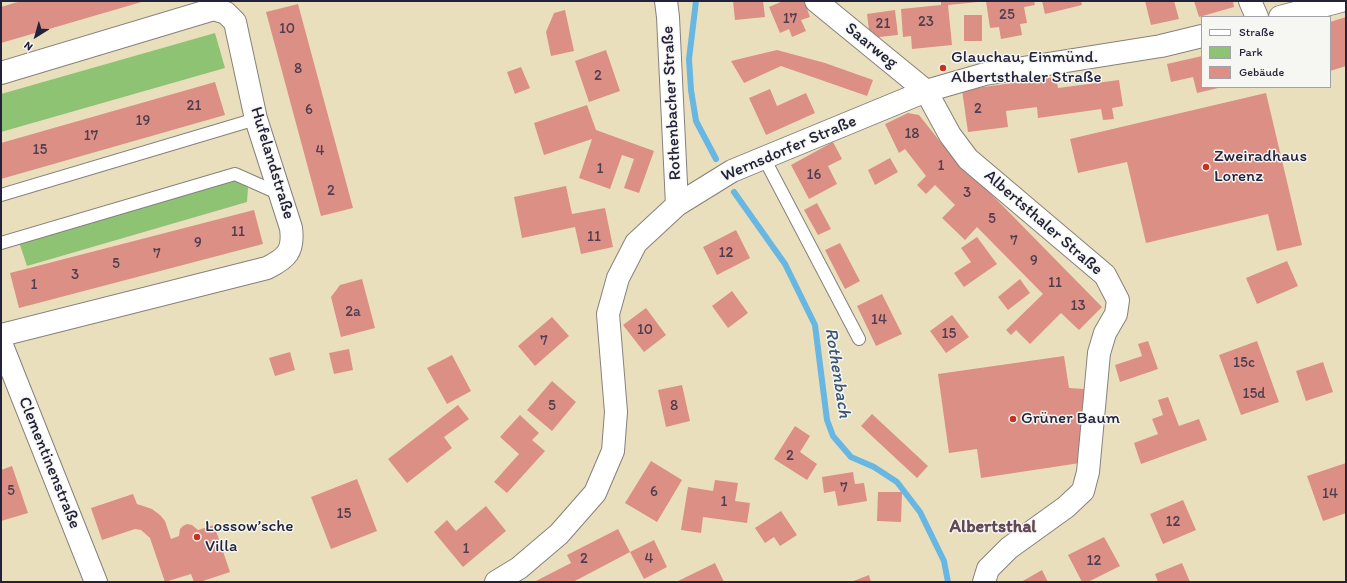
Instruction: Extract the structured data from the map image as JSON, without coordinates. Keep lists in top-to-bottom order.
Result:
{
  "streets": {
    "street": [
      "Saarweg",
      "Rothenbacher Straße",
      "Wernsdorfer Straße",
      "Hufelandstraße",
      "Albertsthaler Straße",
      "Clementinenstraße"
    ]
  },
  "crossings": [
    ["Saarweg", "Wernsdorfer Straße"],
    ["Saarweg", "Albertsthaler Straße"],
    ["Rothenbacher Straße", "Wernsdorfer Straße"],
    ["Wernsdorfer Straße", "Albertsthaler Straße"]
  ],
  "districts": ["Albertsthal"],
  "water": ["Rothenbach"],
  "places": [
    "Glauchau, Einmünd. Albertsthaler Straße",
    "Zweiradhaus Lorenz",
    "Grüner Baum",
    "Lossow’sche Villa"
  ],
  "house_numbers": [
    "25",
    "17",
    "23",
    "21",
    "10",
    "8",
    "2",
    "21",
    "2",
    "6",
    "19",
    "18",
    "17",
    "15",
    "4",
    "1",
    "1",
    "16",
    "2",
    "3",
    "5",
    "11",
    "11",
    "7",
    "9",
    "12",
    "7",
    "9",
    "5",
    "3",
    "11",
    "1",
    "13",
    "2a",
    "14",
    "10",
    "15",
    "7",
    "15c",
    "15d",
    "5",
    "8",
    "2",
    "7",
    "5",
    "6",
    "14",
    "1",
    "15",
    "12",
    "1",
    "2",
    "4",
    "12"
  ],
  "legend": ["Straße", "Park", "Gebäude"],
  "north": "bottom left"
}
